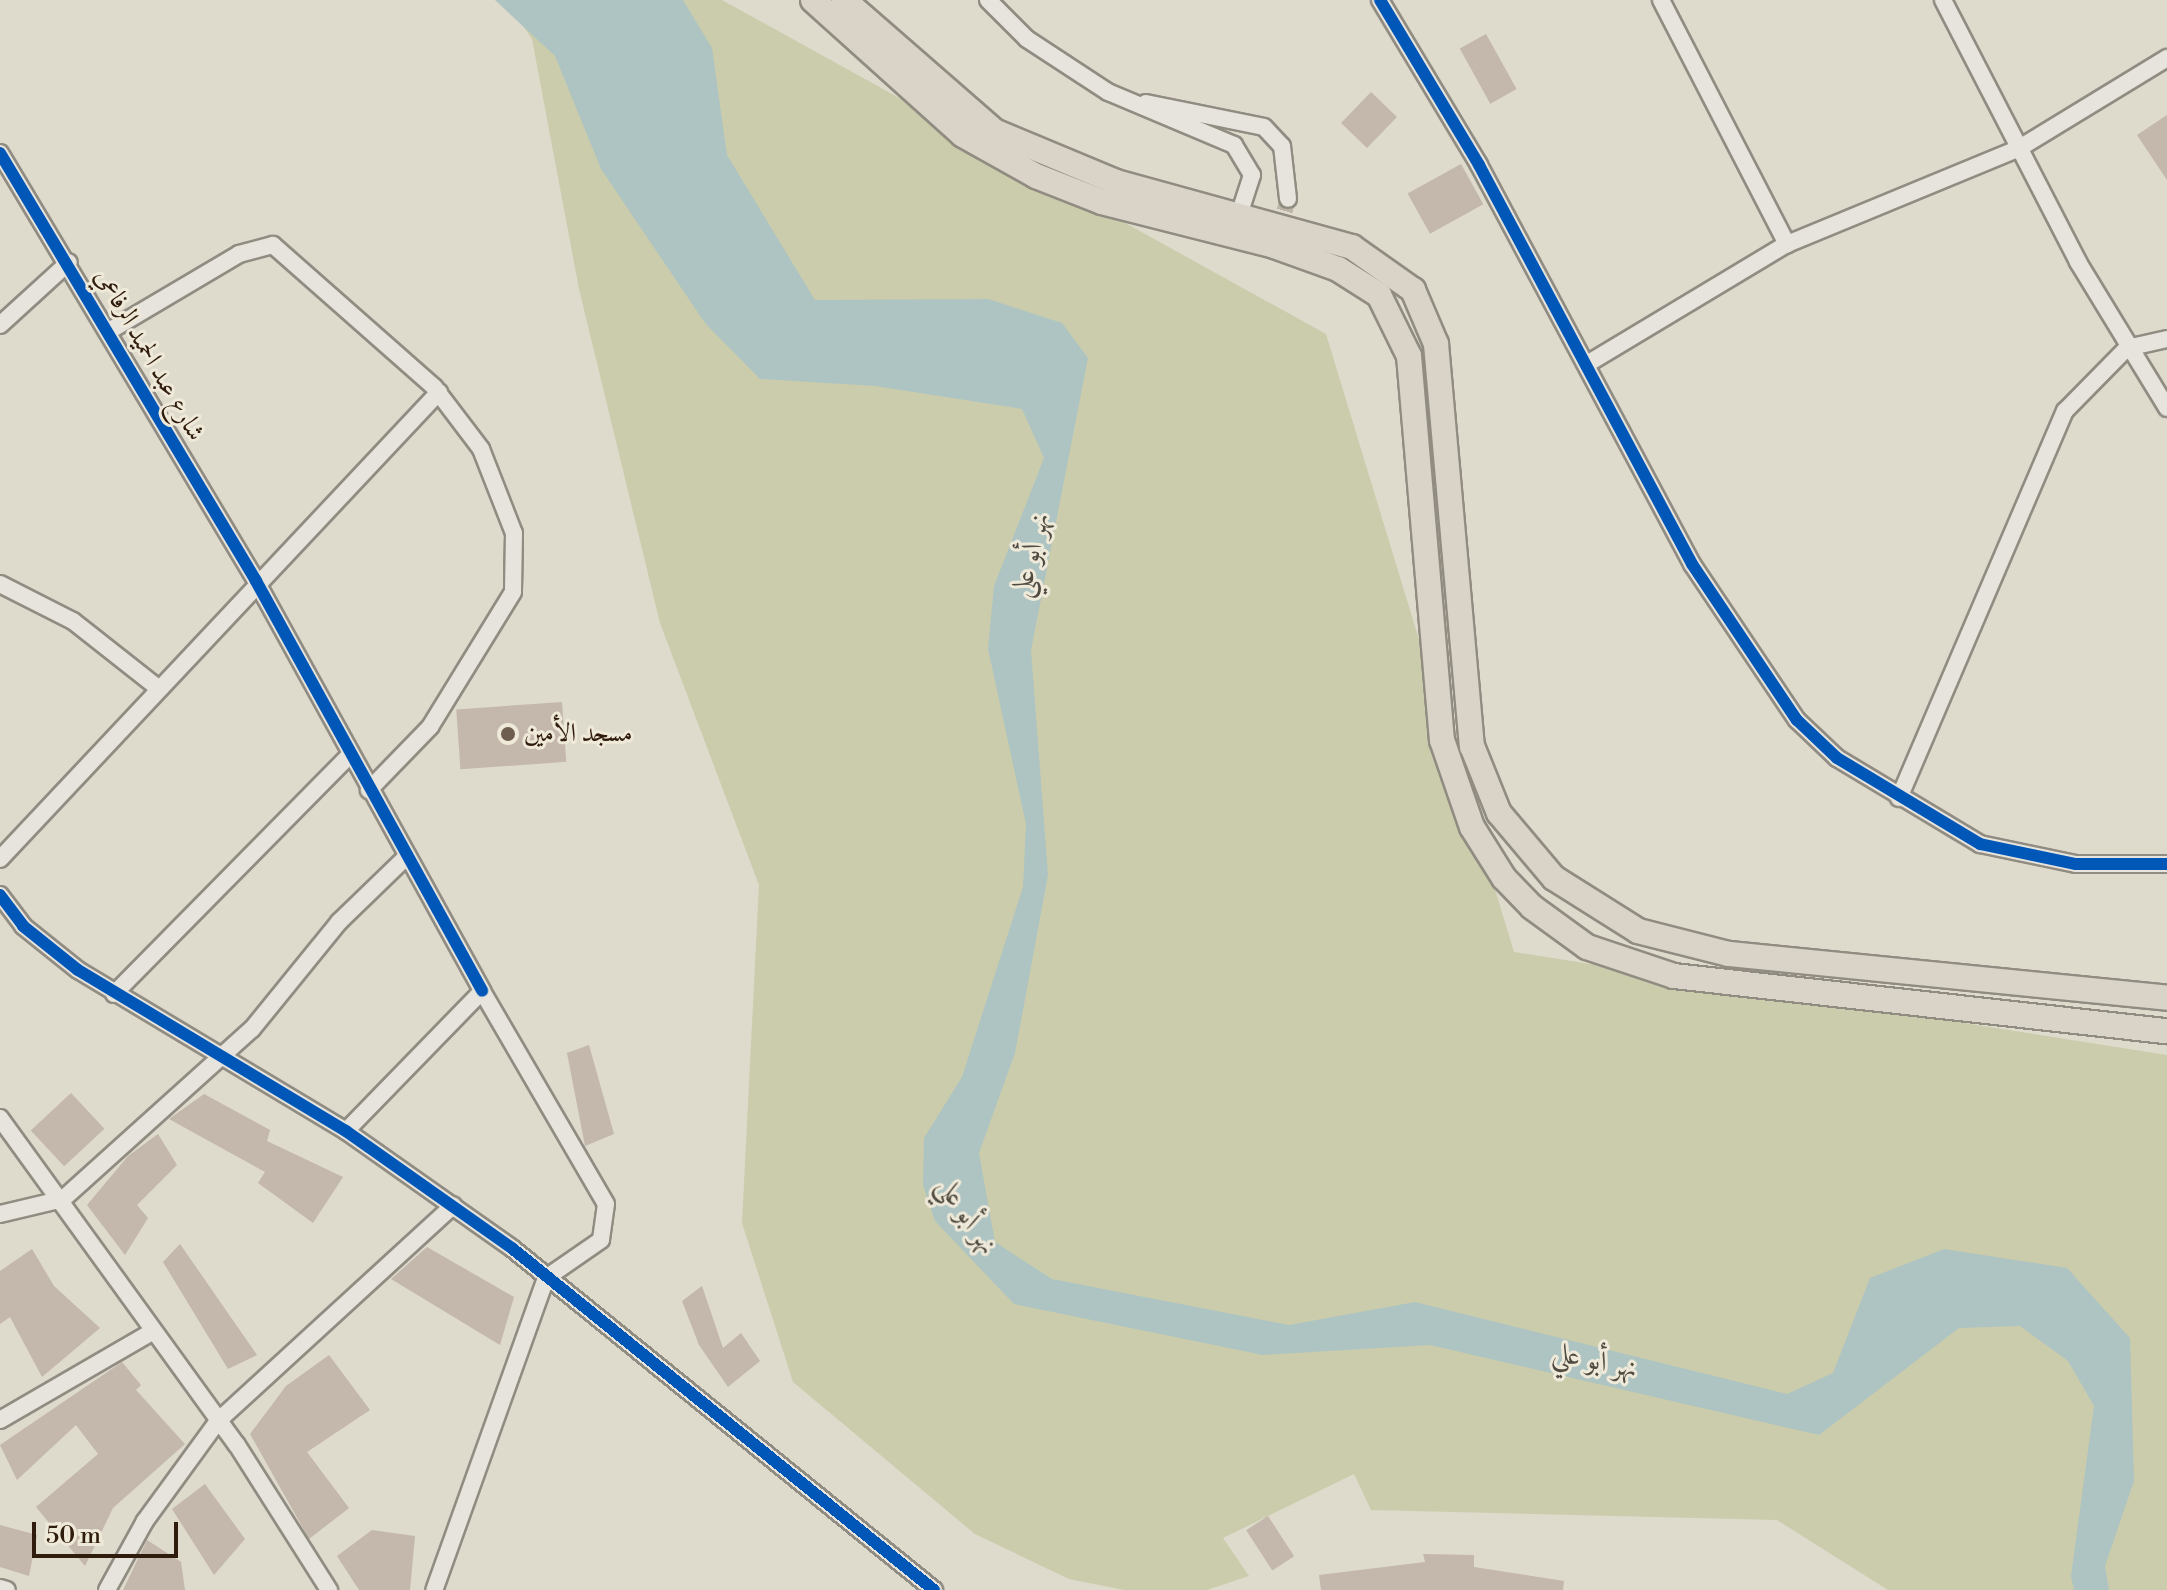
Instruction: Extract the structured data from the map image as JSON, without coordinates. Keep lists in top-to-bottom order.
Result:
{
  "streets": {
    "street": ["شارع عبد الحميد الرفاعي"]
  },
  "water": ["نهر أبو علي"],
  "places": ["مسجد الأمين"],
  "scale_bar": "50 m"
}
